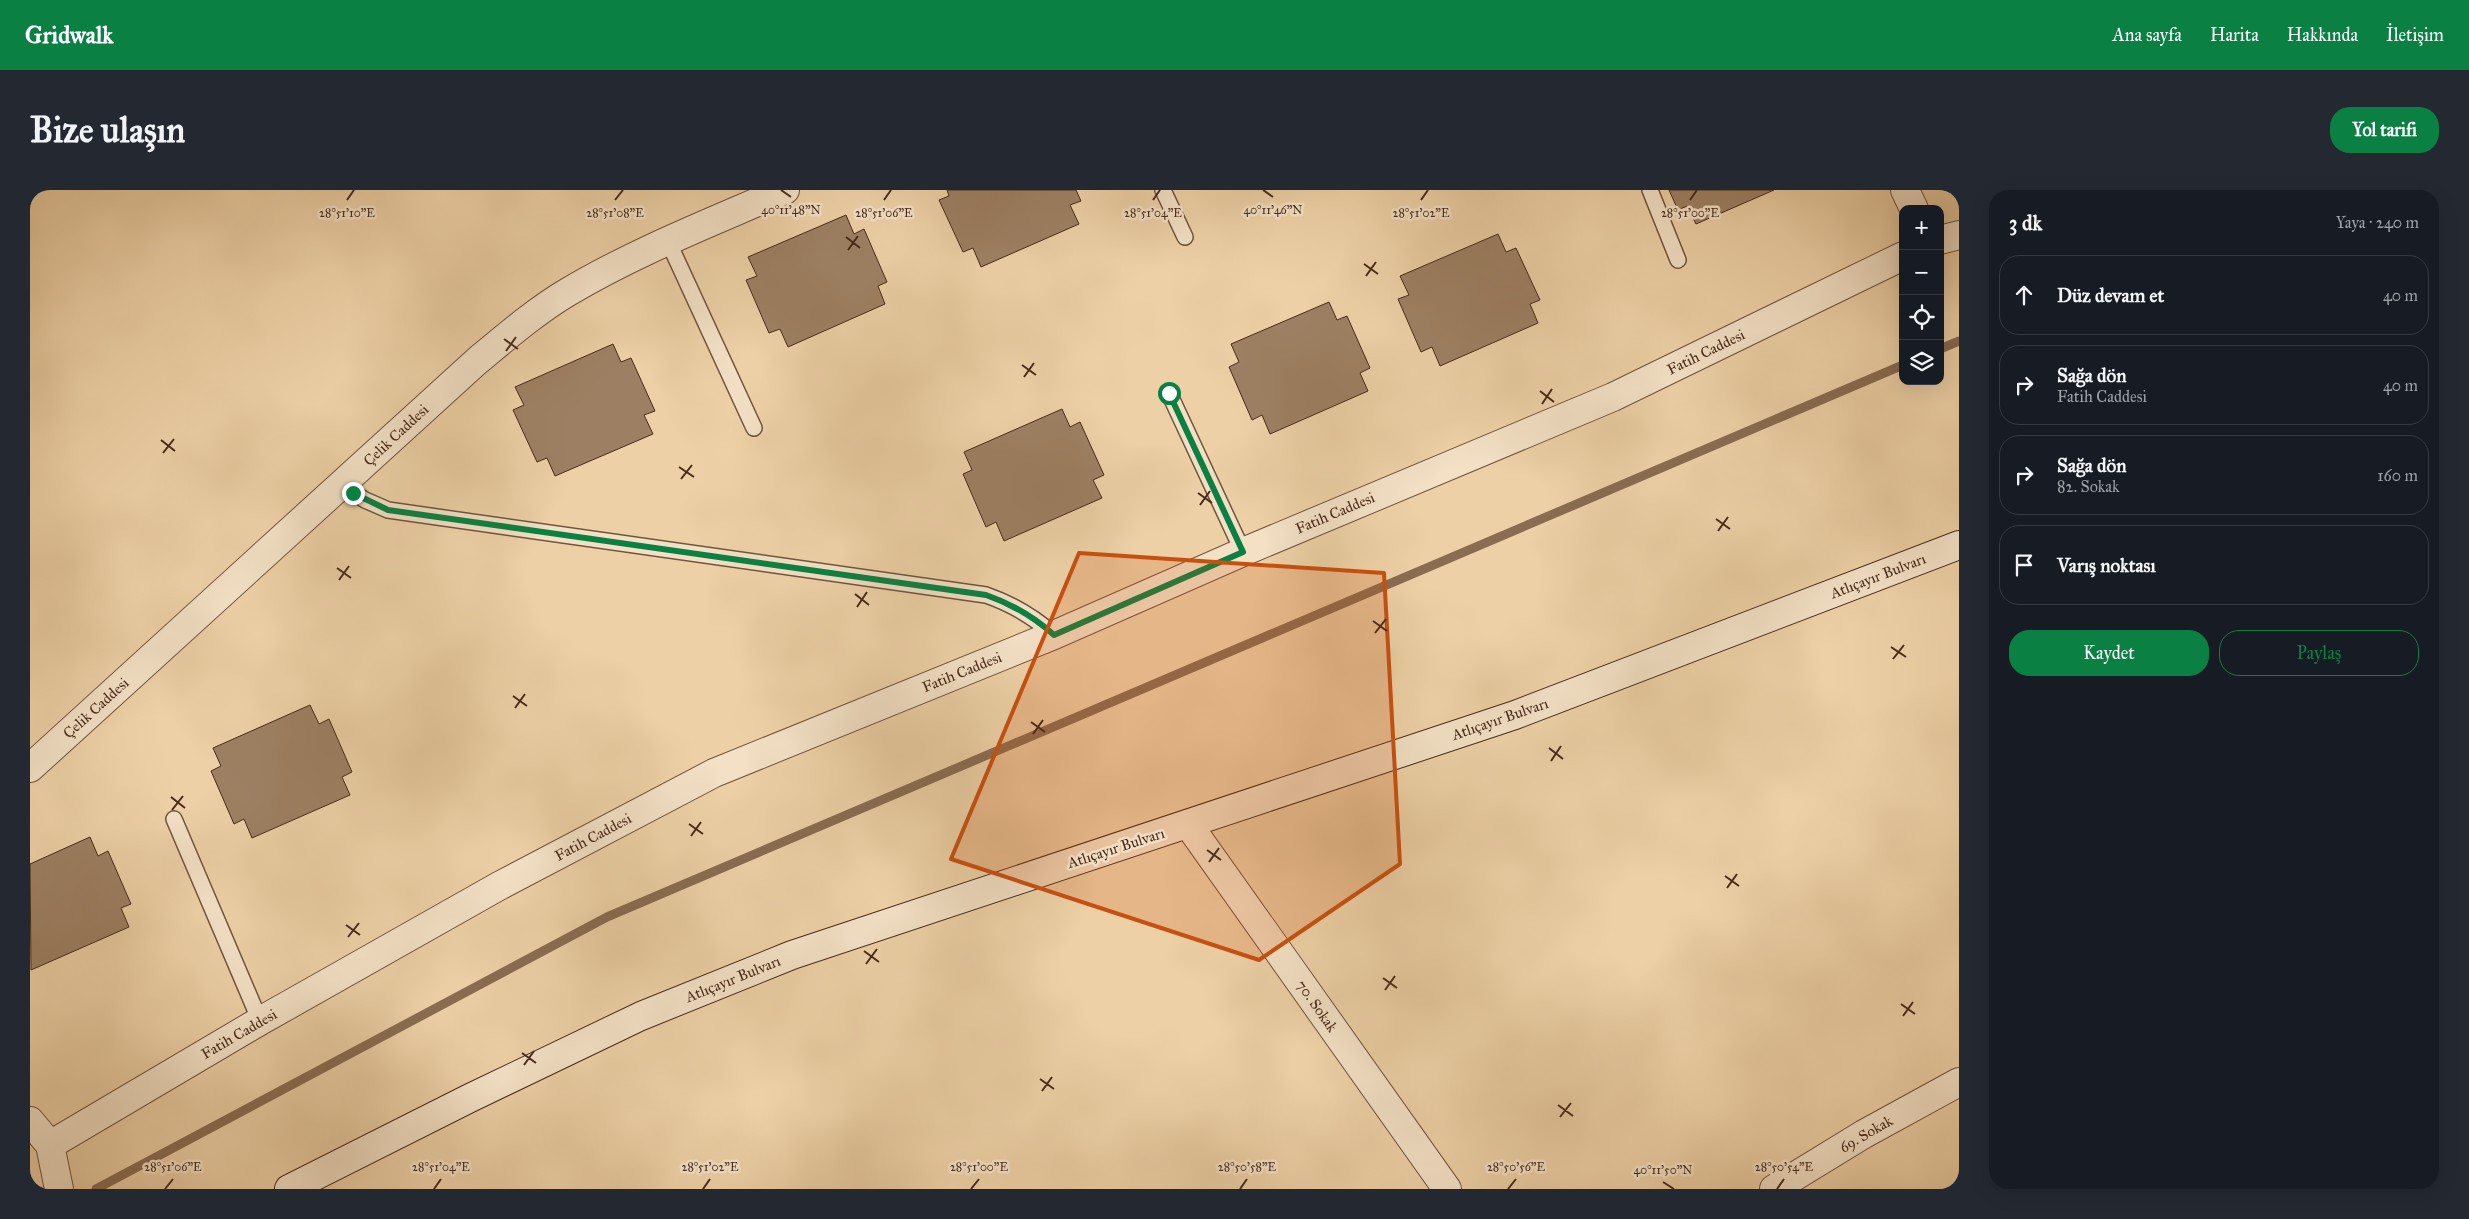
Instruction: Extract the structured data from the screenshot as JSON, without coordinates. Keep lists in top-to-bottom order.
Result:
{
  "streets": {
    "street": [
      "Fatih Caddesi",
      "Çelik Caddesi",
      "Atlıçayır Bulvarı",
      "70. Sokak",
      "69. Sokak"
    ]
  },
  "crossings": [
    ["Atlıçayır Bulvarı", "70. Sokak"]
  ],
  "page": {
    "header": "Gridwalk",
    "nav": [
      "Ana sayfa",
      "Harita",
      "Hakkında",
      "İletişim"
    ],
    "buttons": [
      "Yol tarifi",
      ["Kaydet", "Paylaş"]
    ],
    "title": "Bize ulaşın",
    "heading": ["3 dk", "Yaya · 240 m"],
    "map_buttons": ["+", "−"],
    "list": [
      ["Düz devam et", "40 m"],
      ["Sağa dön", "Fatih Caddesi", "40 m"],
      ["Sağa dön", "82. Sokak", "160 m"],
      "Varış noktası"
    ]
  },
  "coordinates": [
    "40°11'48\"N",
    "40°11'46\"N",
    "28°51'06\"E",
    "28°51'04\"E",
    "28°51'10\"E",
    "28°51'08\"E",
    "28°51'02\"E",
    "28°51'00\"E",
    "28°50'58\"E",
    "28°50'56\"E",
    "28°50'54\"E",
    "40°11'50\"N"
  ]
}
